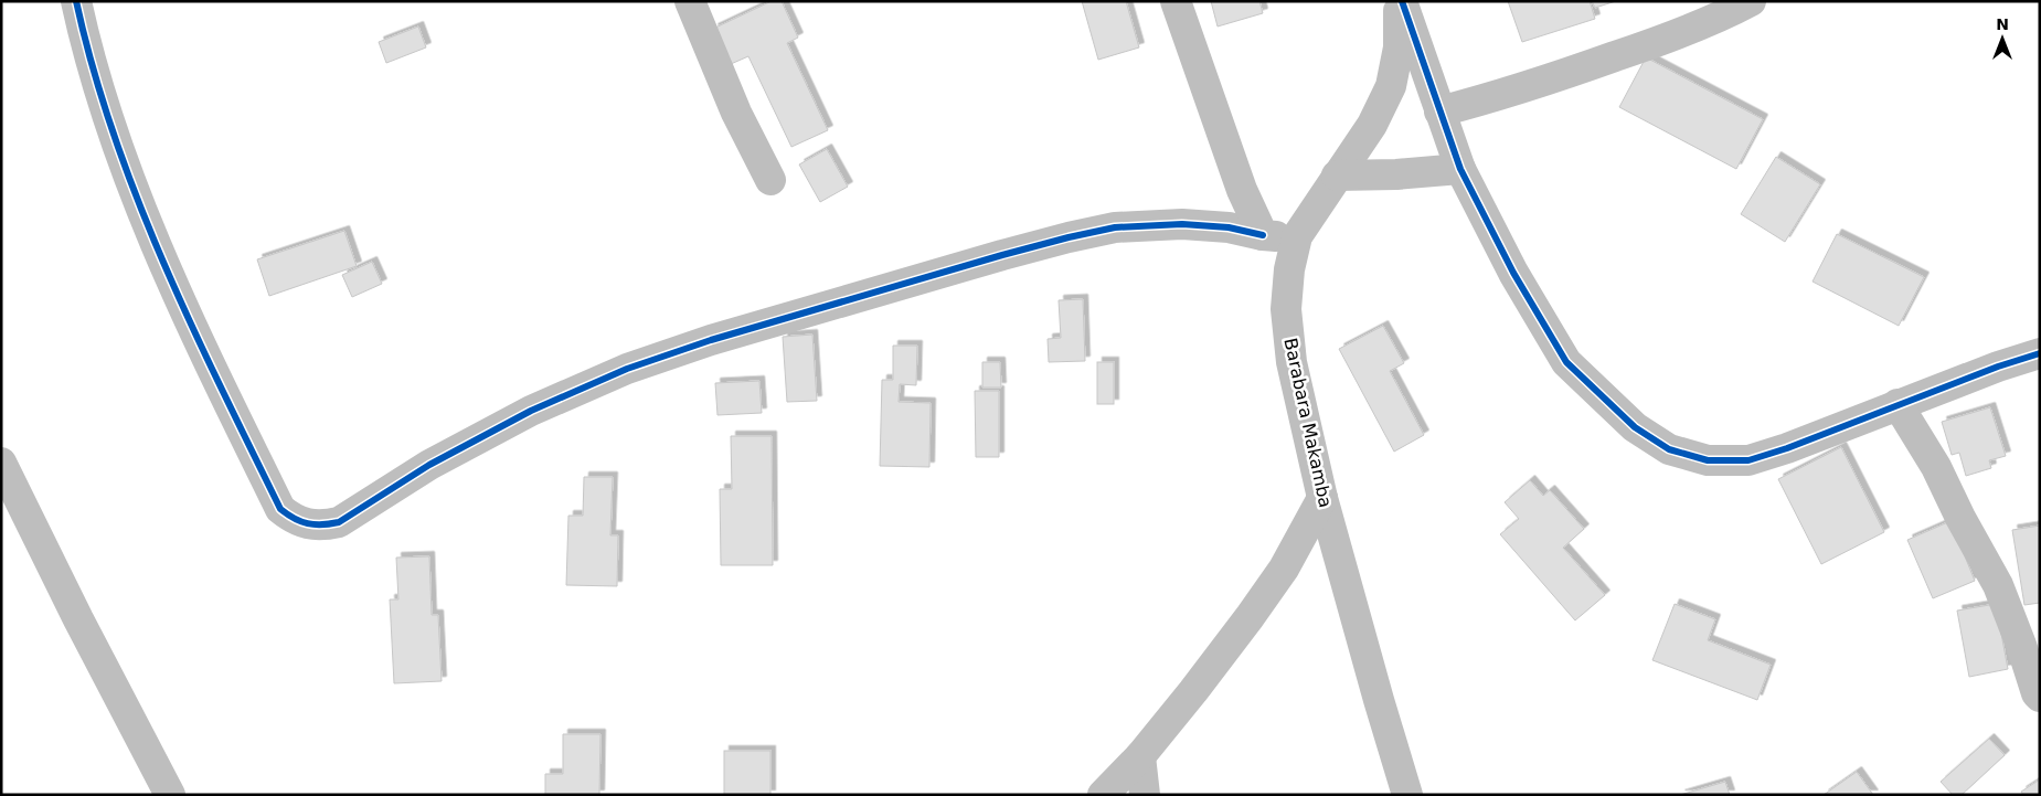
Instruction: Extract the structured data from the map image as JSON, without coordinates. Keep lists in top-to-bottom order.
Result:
{
  "streets": {
    "street": ["Barabara Makamba"]
  },
  "north": "top"
}
